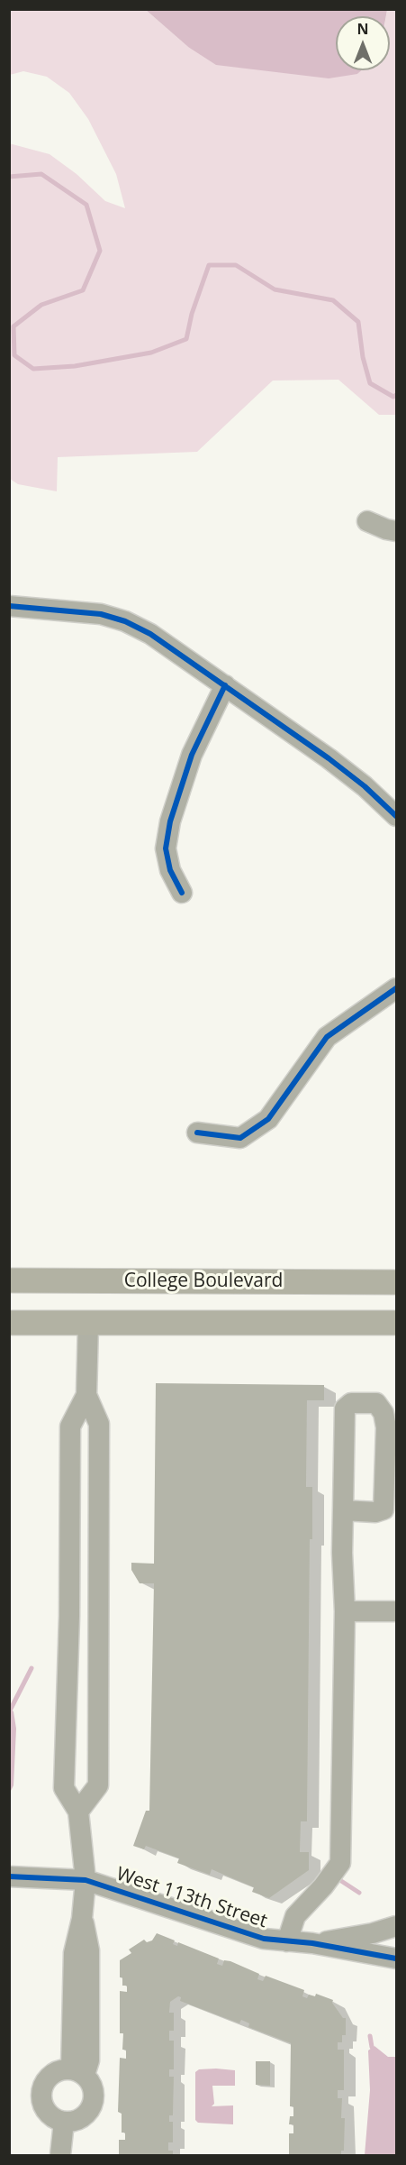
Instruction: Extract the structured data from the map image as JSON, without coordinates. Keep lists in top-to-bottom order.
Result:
{
  "streets": {
    "main road": ["College Boulevard"],
    "street": ["West 113th Street"]
  },
  "north": "top"
}
